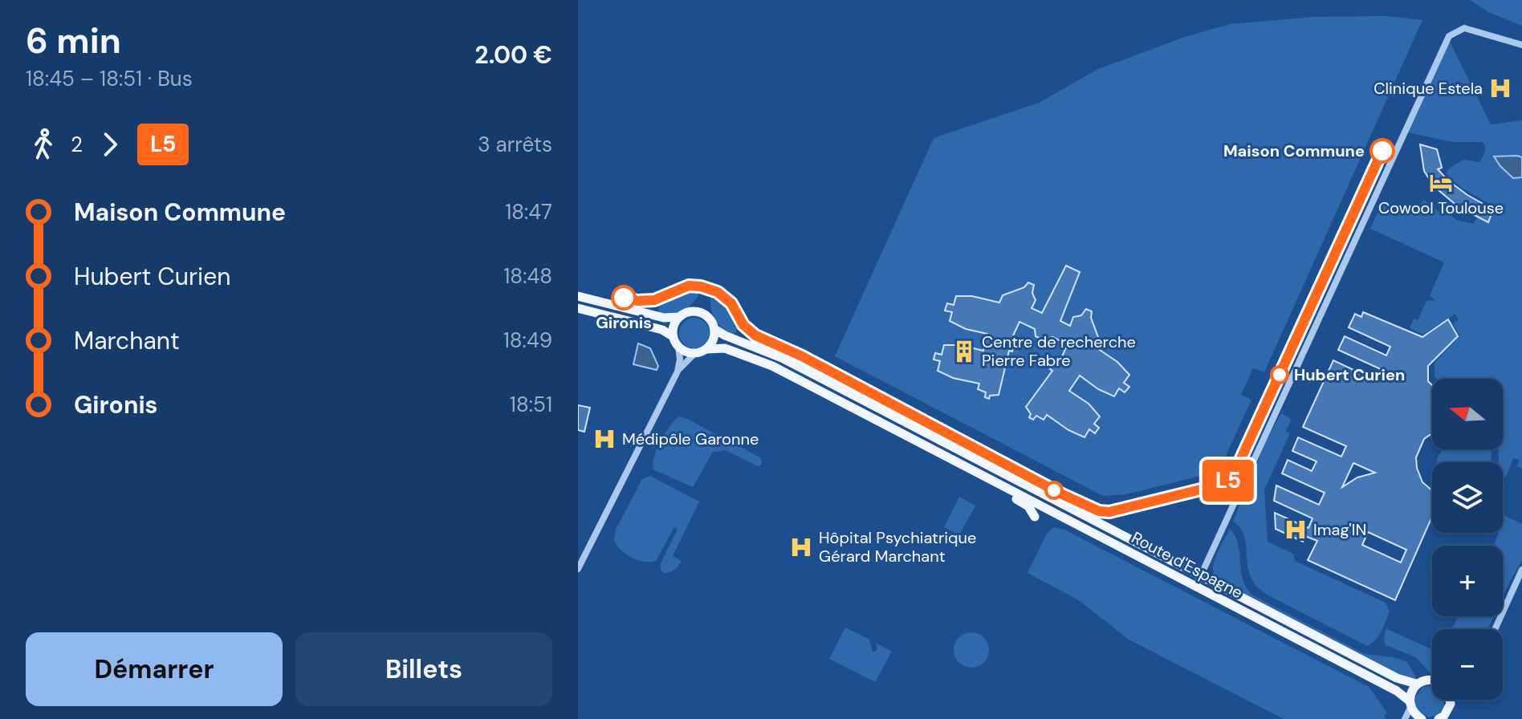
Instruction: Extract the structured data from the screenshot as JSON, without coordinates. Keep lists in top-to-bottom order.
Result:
{
  "streets": {
    "main road": ["Route d'Espagne"]
  },
  "places": {
    "hospital": [
      "Clinique Estela",
      "Médipôle Garonne",
      "Imag'IN",
      "Hôpital Psychiatrique Gérard Marchant"
    ],
    "other": ["Maison Commune", "Gironis", "Hubert Curien"],
    "hotel": ["Cowool Toulouse"],
    "building": ["Centre de recherche Pierre Fabre"]
  },
  "lines": ["bus line L5"],
  "north": "left",
  "page": {
    "heading": ["6 min", "18:45 – 18:51 · Bus", "2.00 €"],
    "on_map": "L5",
    "legs": ["2", "L5", "3 arrêts"],
    "list": [
      {
        "name": "Maison Commune",
        "value": "18:47"
      },
      {
        "name": "Hubert Curien",
        "value": "18:48"
      },
      {
        "name": "Marchant",
        "value": "18:49"
      },
      {
        "name": "Gironis",
        "value": "18:51"
      }
    ],
    "map_buttons": ["+", "−"],
    "buttons": ["Démarrer", "Billets"]
  }
}
